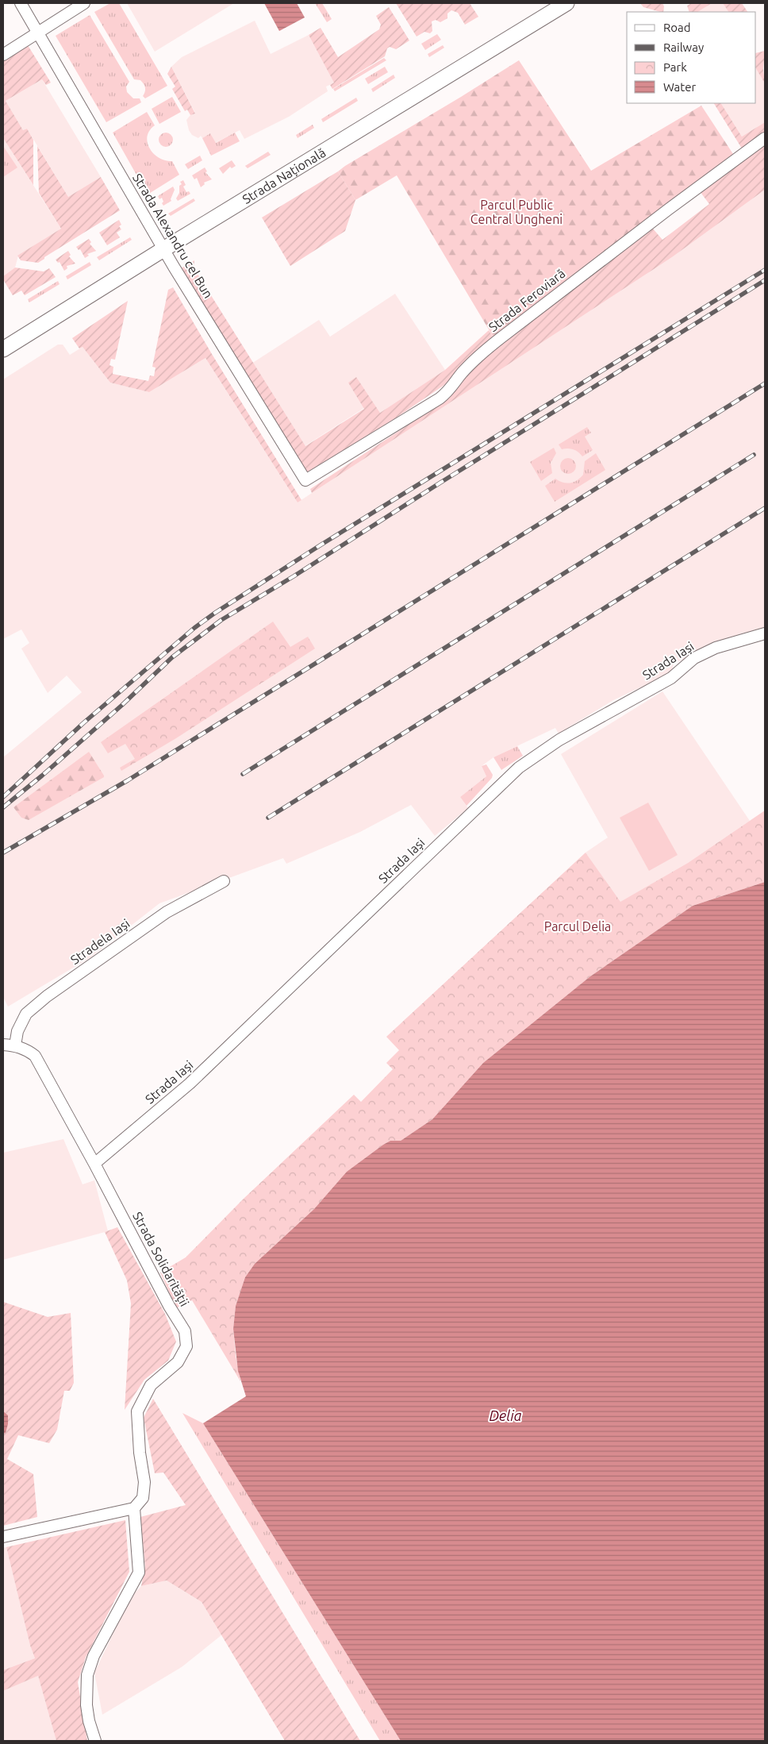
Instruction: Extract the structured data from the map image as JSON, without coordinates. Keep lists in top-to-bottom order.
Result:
{
  "streets": {
    "street": [
      "Strada Națională",
      "Strada Alexandru cel Bun",
      "Strada Feroviară",
      "Strada Iași",
      "Stradela Iași",
      "Strada Solidarității"
    ]
  },
  "crossings": [
    ["Strada Națională", "Strada Alexandru cel Bun"],
    ["Strada Alexandru cel Bun", "Strada Feroviară"],
    ["Strada Iași", "Strada Solidarității"],
    ["Stradela Iași", "Strada Solidarității"]
  ],
  "water": ["Delia"],
  "parks": ["Parcul Public Central Ungheni", "Parcul Delia"],
  "legend": [
    "Road",
    "Railway",
    "Park",
    "Water"
  ]
}
